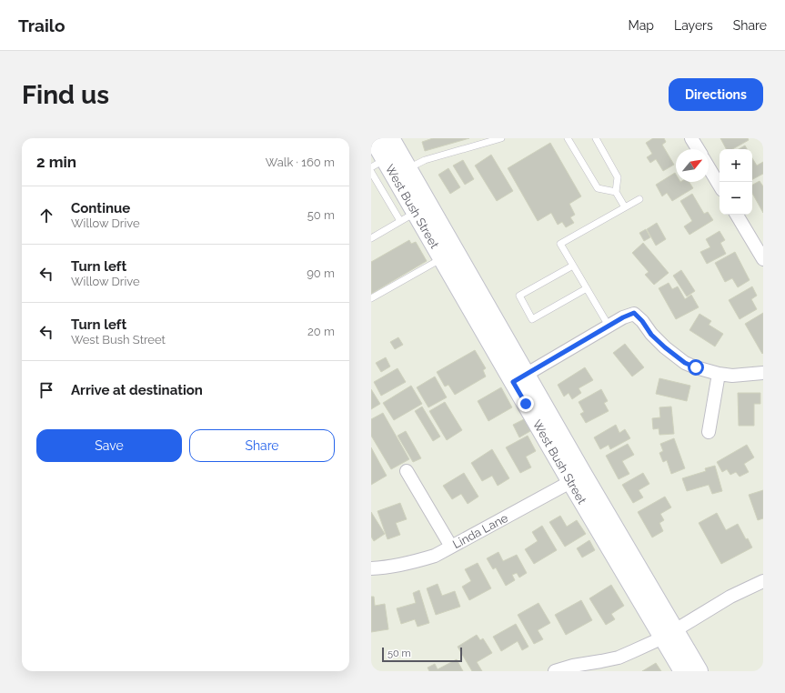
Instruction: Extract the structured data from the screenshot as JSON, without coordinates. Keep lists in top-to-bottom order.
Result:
{
  "streets": {
    "main road": ["West Bush Street"],
    "street": ["Linda Lane"]
  },
  "crossings": [
    ["West Bush Street", "Linda Lane"]
  ],
  "scale_bar": "50 m",
  "north": "top right",
  "page": {
    "header": "Trailo",
    "nav": ["Map", "Layers", "Share"],
    "buttons": [
      "Directions",
      ["Save", "Share"]
    ],
    "title": "Find us",
    "heading": ["2 min", "Walk · 160 m"],
    "map_buttons": ["+", "−"],
    "list": [
      ["Continue", "Willow Drive", "50 m"],
      ["Turn left", "Willow Drive", "90 m"],
      ["Turn left", "West Bush Street", "20 m"],
      "Arrive at destination"
    ],
    "scale": "50 m"
  }
}
